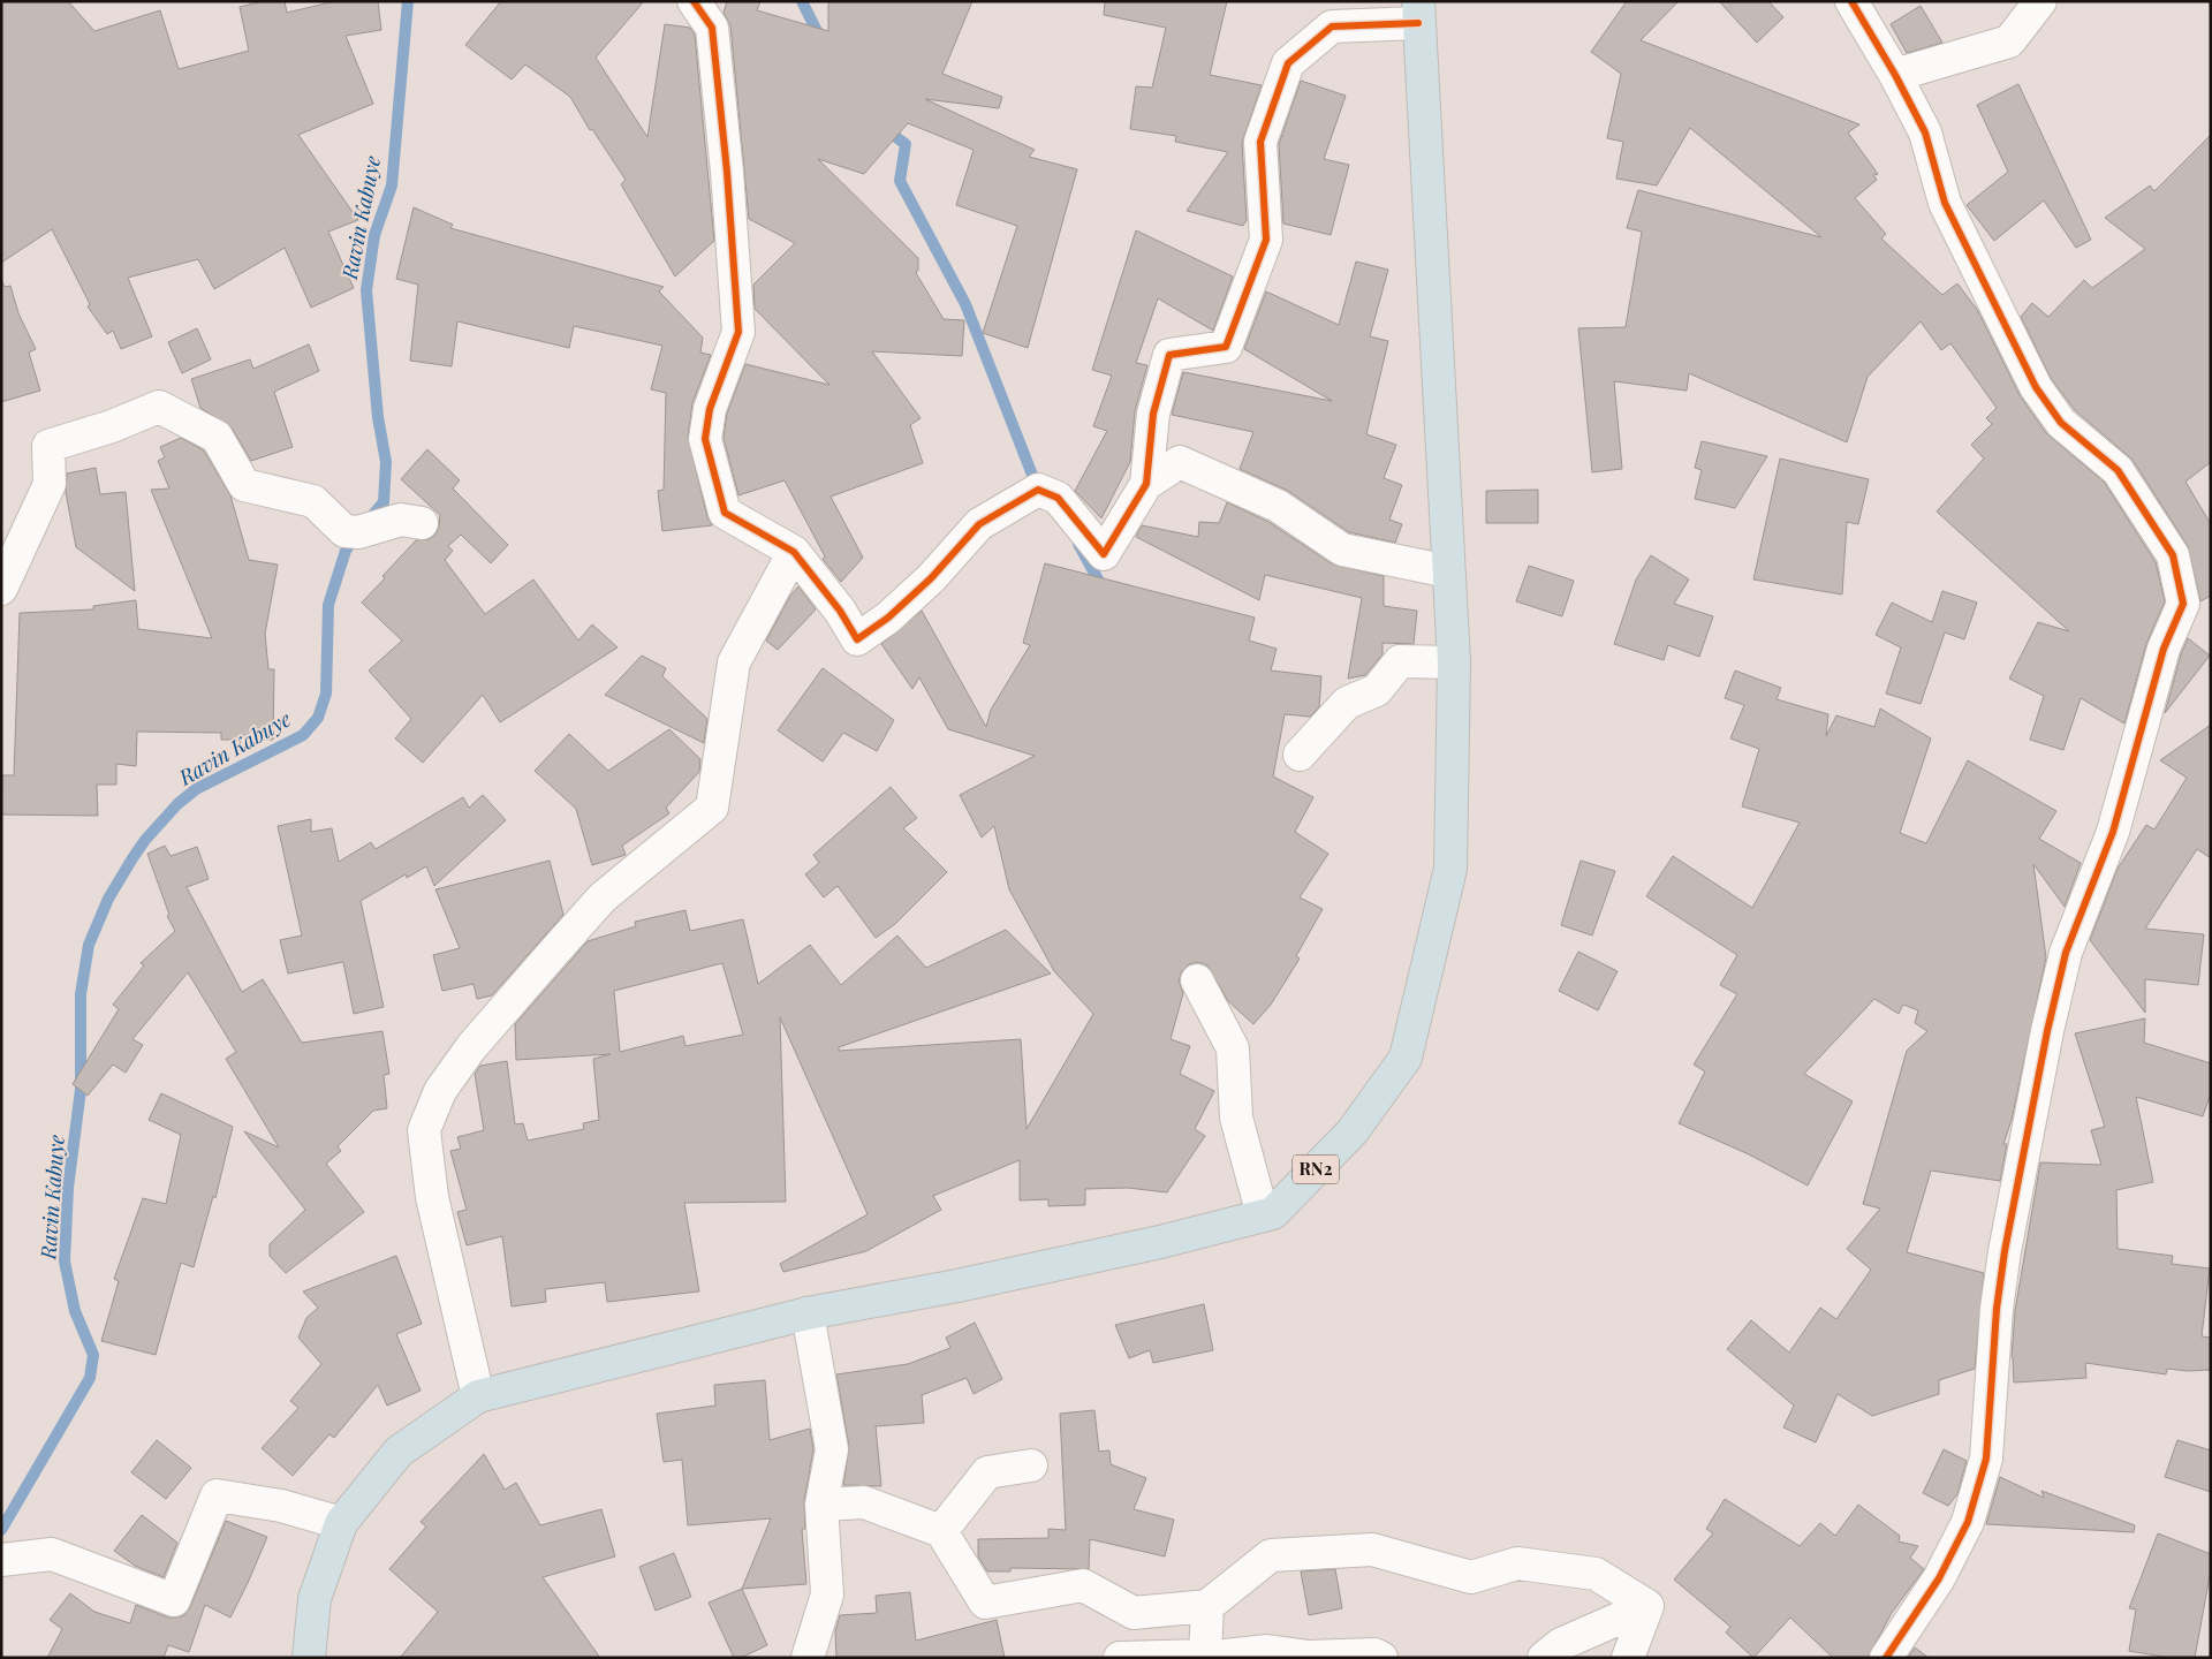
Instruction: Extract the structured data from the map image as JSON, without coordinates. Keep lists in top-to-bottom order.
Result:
{
  "streets": {
    "highway": ["RN2"]
  },
  "water": ["Ravin Kabuye"]
}
